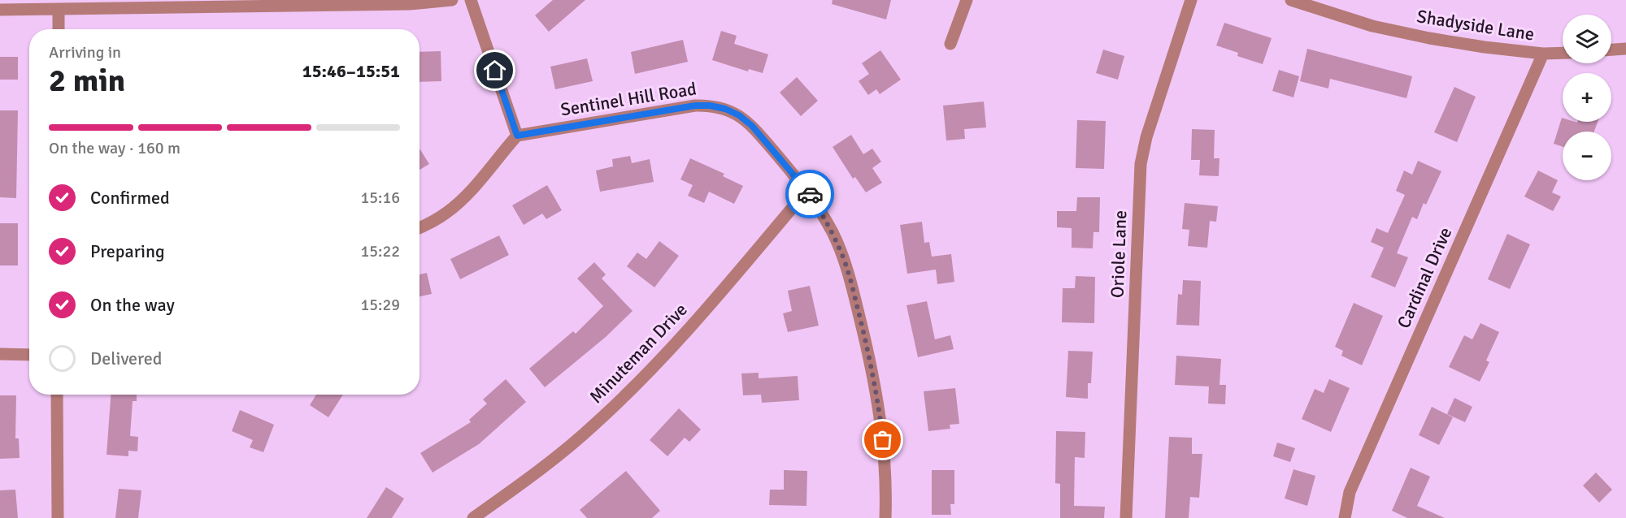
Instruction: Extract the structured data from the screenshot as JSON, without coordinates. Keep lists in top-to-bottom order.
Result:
{
  "streets": {
    "street": [
      "Shadyside Lane",
      "Sentinel Hill Road",
      "Oriole Lane",
      "Cardinal Drive",
      "Minuteman Drive"
    ]
  },
  "crossings": [
    ["Shadyside Lane", "Cardinal Drive"],
    ["Sentinel Hill Road", "Minuteman Drive"]
  ],
  "page": {
    "map_buttons": ["+", "−"],
    "heading": ["2 min", "Arriving in", "15:46–15:51"],
    "bar": "On the way · 160 m",
    "list": [
      ["Confirmed", "15:16"],
      ["Preparing", "15:22"],
      ["On the way", "15:29"],
      "Delivered"
    ]
  }
}
